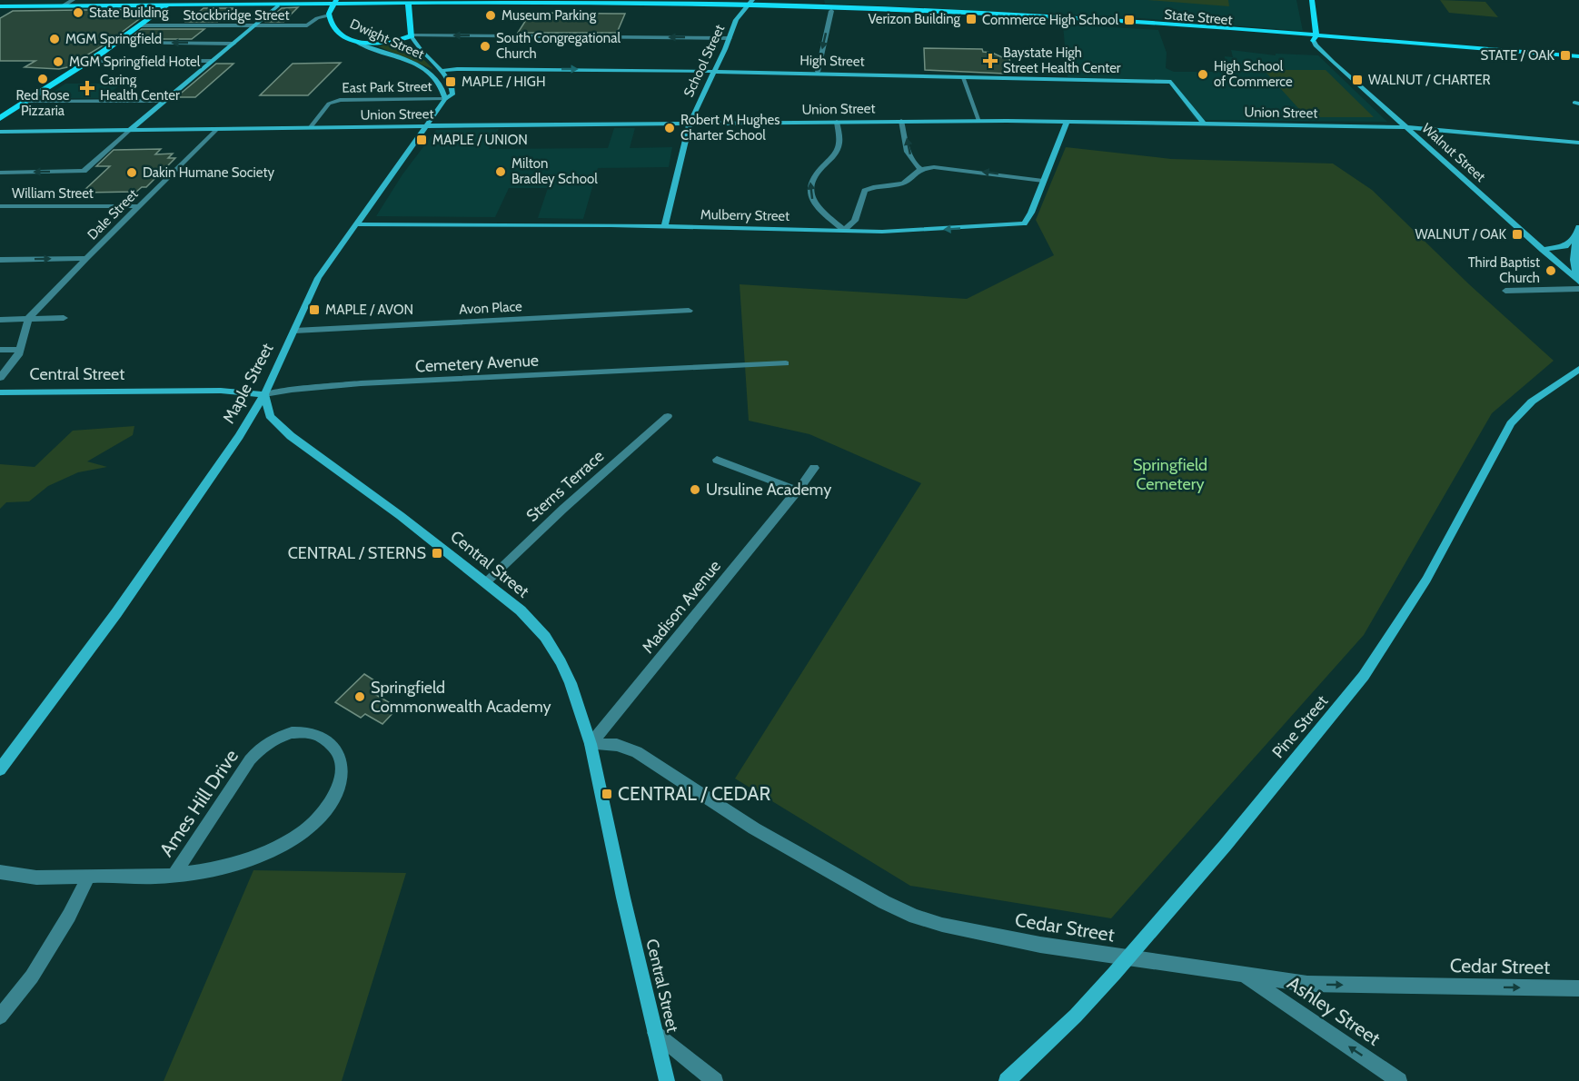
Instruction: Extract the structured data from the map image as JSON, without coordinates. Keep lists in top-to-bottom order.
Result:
{
  "streets": {
    "main road": ["State Street", "Dwight Street", "Maple Street"],
    "street": [
      "Stockbridge Street",
      "School Street",
      "High Street",
      "East Park Street",
      "Union Street",
      "Walnut Street",
      "William Street",
      "Dale Street",
      "Mulberry Street",
      "Avon Place",
      "Cemetery Avenue",
      "Central Street",
      "Sterns Terrace",
      "Madison Avenue",
      "Pine Street",
      "Ames Hill Drive",
      "Cedar Street",
      "Ashley Street"
    ]
  },
  "crossings": [
    ["Stockbridge Street", "Dwight Street"],
    ["State Street", "Dwight Street"],
    ["State Street", "School Street"],
    ["State Street", "Walnut Street"],
    ["State Street", "Maple Street"],
    ["Dwight Street", "East Park Street"],
    ["Dwight Street", "Maple Street"],
    ["School Street", "High Street"],
    ["School Street", "Union Street"],
    ["School Street", "Mulberry Street"],
    ["High Street", "Union Street"],
    ["High Street", "Maple Street"],
    ["East Park Street", "Union Street"],
    ["East Park Street", "Maple Street"],
    ["Union Street", "Walnut Street"],
    ["Union Street", "Dale Street"],
    ["Union Street", "Mulberry Street"],
    ["Union Street", "Maple Street"],
    ["William Street", "Dale Street"],
    ["Mulberry Street", "Maple Street"],
    ["Avon Place", "Maple Street"],
    ["Cemetery Avenue", "Central Street"],
    ["Cemetery Avenue", "Maple Street"],
    ["Central Street", "Maple Street"],
    ["Central Street", "Sterns Terrace"],
    ["Central Street", "Madison Avenue"],
    ["Central Street", "Cedar Street"],
    ["Madison Avenue", "Cedar Street"],
    ["Pine Street", "Cedar Street"],
    ["Cedar Street", "Ashley Street"]
  ],
  "one_way": ["Ashley Street"],
  "parks": ["Springfield Cemetery"],
  "places": {
    "other": [
      "State Building",
      "Museum Parking",
      "MGM Springfield",
      "South Congregational Church",
      "MGM Springfield Hotel",
      "High School of Commerce",
      "Red Rose Pizzaria",
      "Robert M Hughes Charter School",
      "Milton Bradley School",
      "Dakin Humane Society",
      "Third Baptist Church",
      "Ursuline Academy",
      "Springfield Commonwealth Academy"
    ],
    "transit": [
      "Verizon Building",
      "Commerce High School",
      "STATE / OAK",
      "WALNUT / CHARTER",
      "MAPLE / HIGH",
      "MAPLE / UNION",
      "WALNUT / OAK",
      "MAPLE / AVON",
      "CENTRAL / STERNS",
      "CENTRAL / CEDAR"
    ],
    "health": ["Baystate High Street Health Center", "Caring Health Center"]
  }
}
